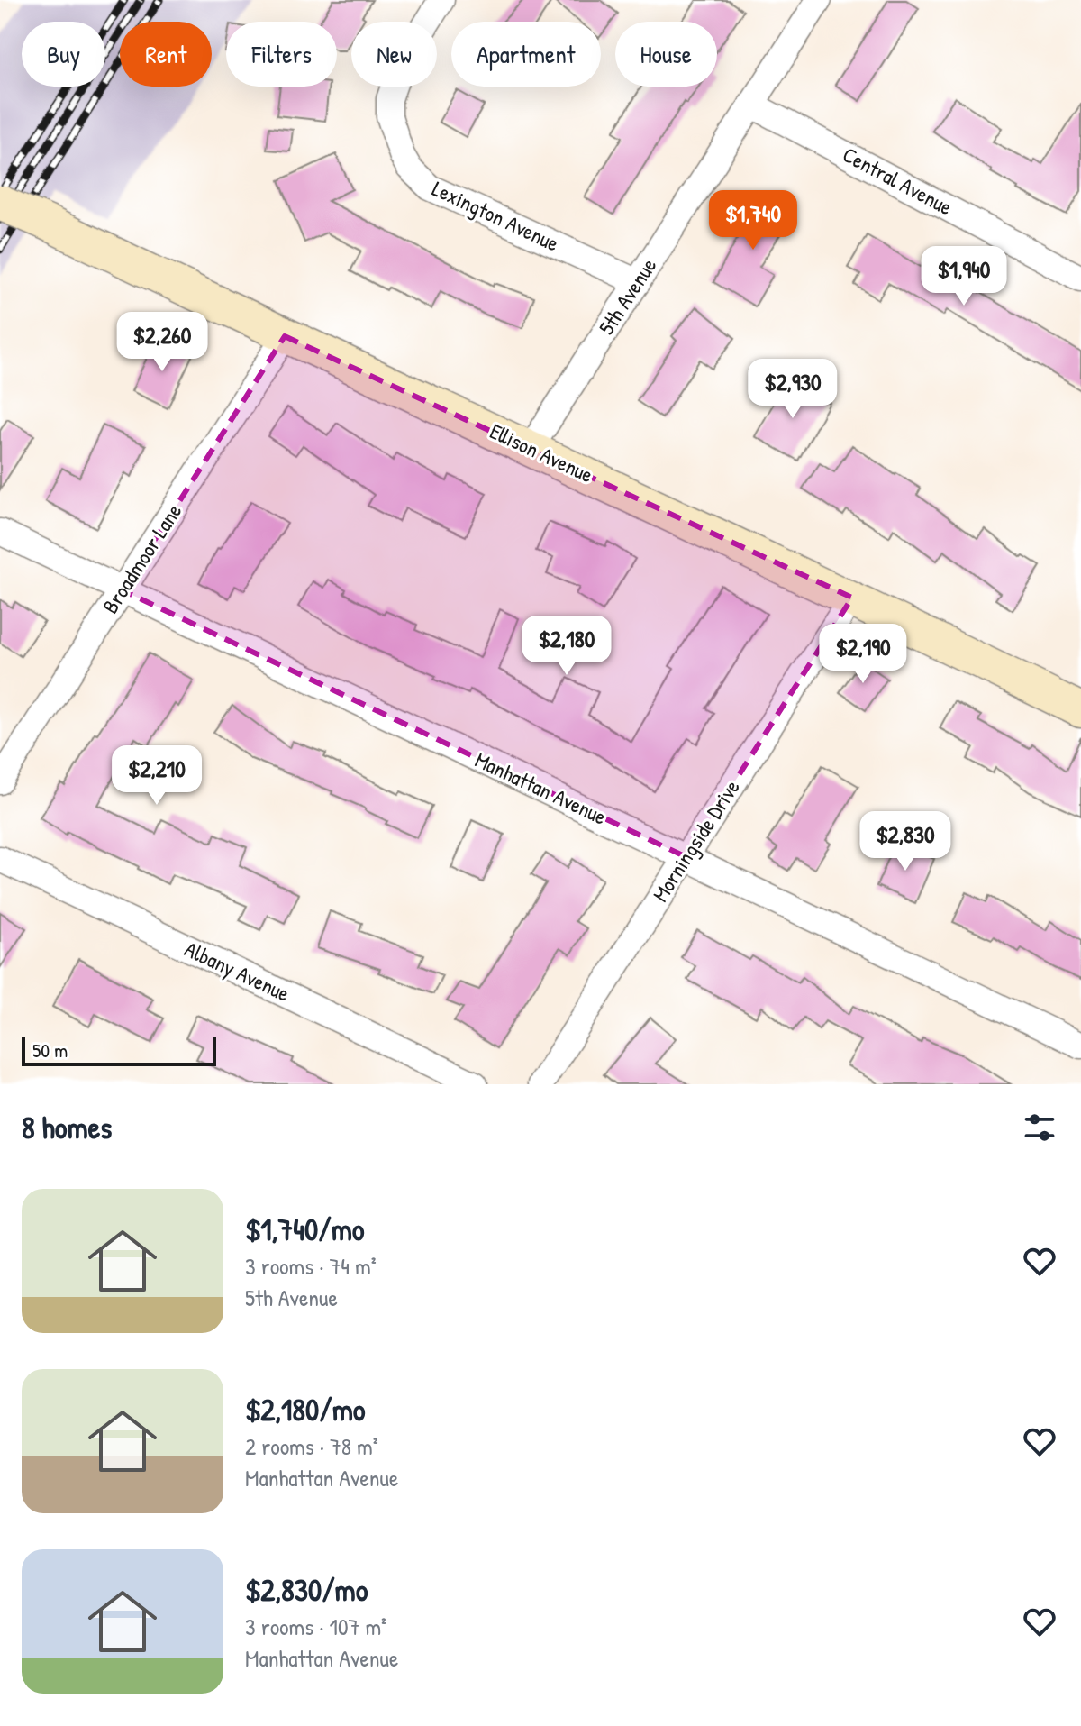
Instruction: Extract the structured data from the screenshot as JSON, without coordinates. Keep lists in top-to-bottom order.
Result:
{
  "streets": {
    "street": [
      "Central Avenue",
      "Lexington Avenue",
      "5th Avenue",
      "Ellison Avenue",
      "Broadmoor Lane",
      "Manhattan Avenue",
      "Morningside Drive",
      "Albany Avenue"
    ]
  },
  "crossings": [
    ["Central Avenue", "5th Avenue"],
    ["Lexington Avenue", "5th Avenue"],
    ["5th Avenue", "Ellison Avenue"],
    ["Ellison Avenue", "Broadmoor Lane"],
    ["Ellison Avenue", "Morningside Drive"],
    ["Broadmoor Lane", "Manhattan Avenue"],
    ["Manhattan Avenue", "Morningside Drive"]
  ],
  "scale_bar": "50 m",
  "page": {
    "chip": [
      "Buy",
      "Rent",
      "Filters",
      "New",
      "Apartment",
      "House"
    ],
    "price": [
      "$1,740",
      "$1,940",
      "$2,260",
      "$2,930",
      "$2,180",
      "$2,190",
      "$2,210",
      "$2,830"
    ],
    "scale": "50 m",
    "heading": "8 homes",
    "list": [
      {
        "name": "$1,740/mo",
        "note": "3 rooms · 74 m² · 5th Avenue"
      },
      {
        "name": "$2,180/mo",
        "note": "2 rooms · 78 m² · Manhattan Avenue"
      },
      {
        "name": "$2,830/mo",
        "note": "3 rooms · 107 m² · Manhattan Avenue"
      }
    ]
  }
}
